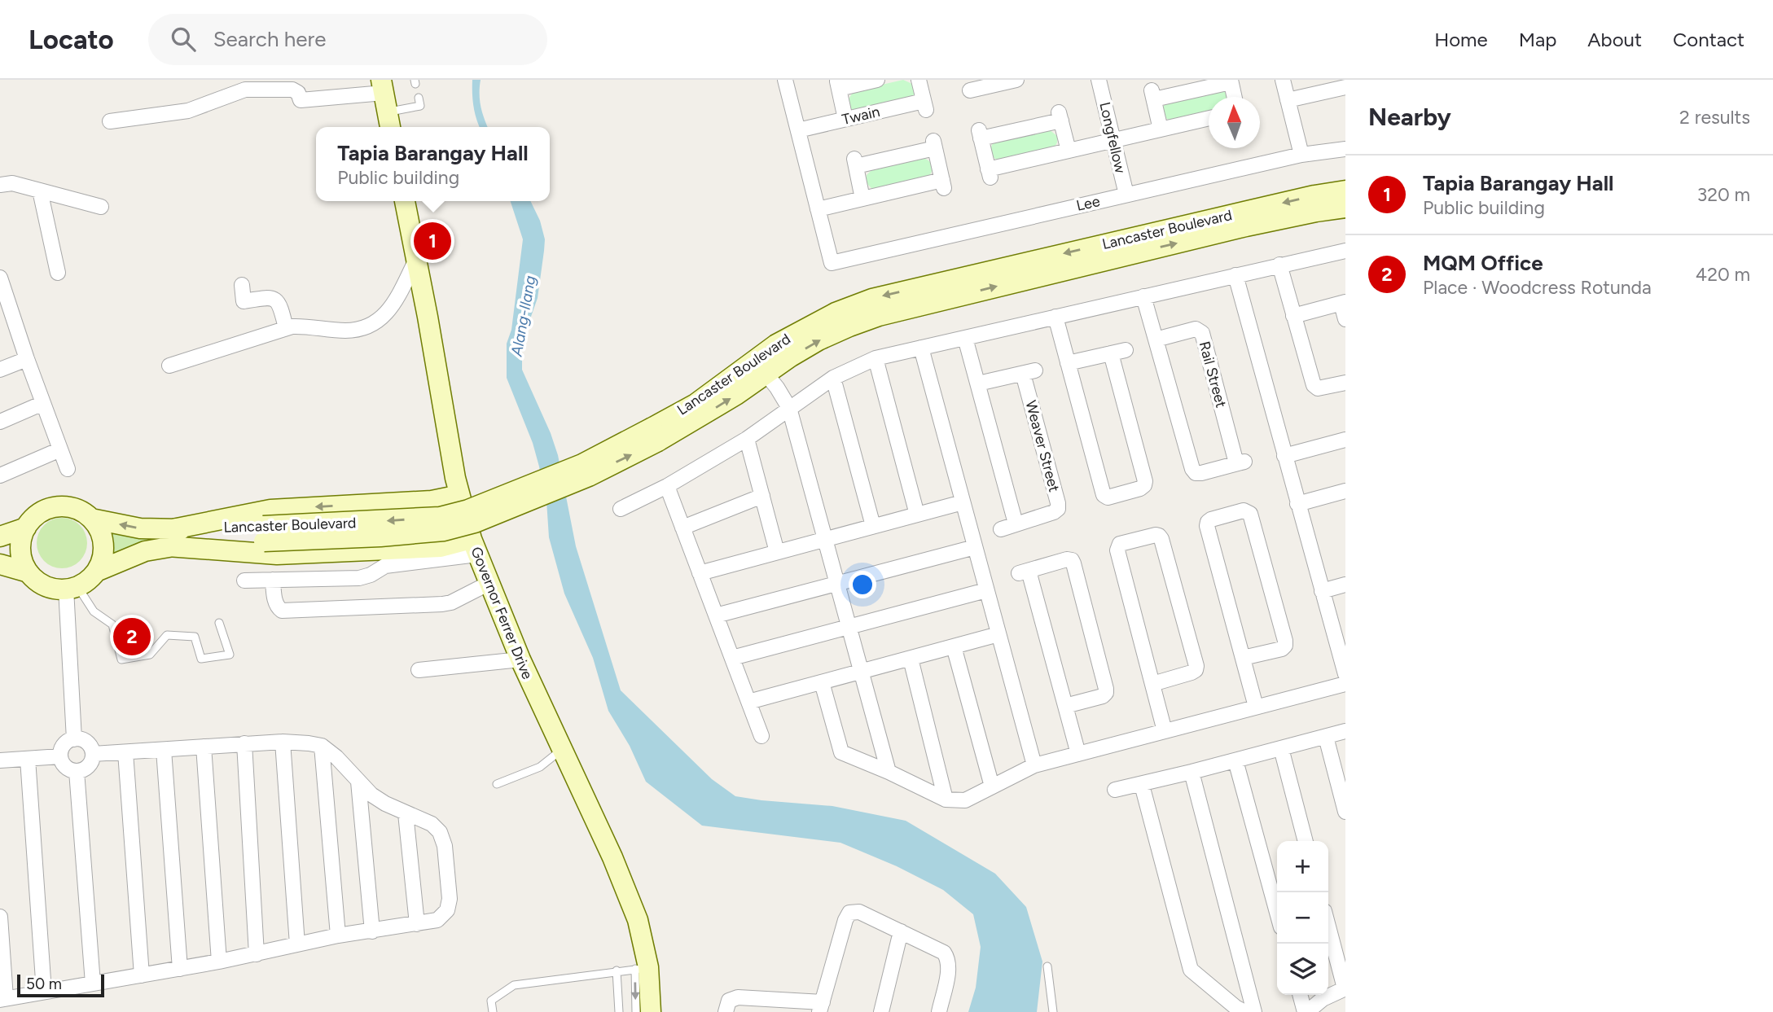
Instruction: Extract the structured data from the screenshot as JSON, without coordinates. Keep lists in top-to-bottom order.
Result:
{
  "streets": {
    "main road": ["Lancaster Boulevard", "Governor Ferrer Drive"],
    "street": [
      "Twain",
      "Longfellow",
      "Lee",
      "Rail Street",
      "Weaver Street"
    ]
  },
  "crossings": [
    ["Longfellow", "Lee"]
  ],
  "water": ["Alang-Ilang"],
  "scale_bar": "50 m",
  "north": "top",
  "page": {
    "header": "Locato",
    "search": "Search here",
    "nav": [
      "Home",
      "Map",
      "About",
      "Contact"
    ],
    "heading": ["Nearby", "2 results"],
    "popup": ["Tapia Barangay Hall", "Public building"],
    "list": [
      {
        "mark": "1",
        "name": "Tapia Barangay Hall",
        "note": "Public building",
        "value": "320 m"
      },
      {
        "mark": "2",
        "name": "MQM Office",
        "note": "Place · Woodcress Rotunda",
        "value": "420 m"
      }
    ],
    "pins": ["1", "2"],
    "map_buttons": ["+", "−"],
    "scale": "50 m"
  }
}
